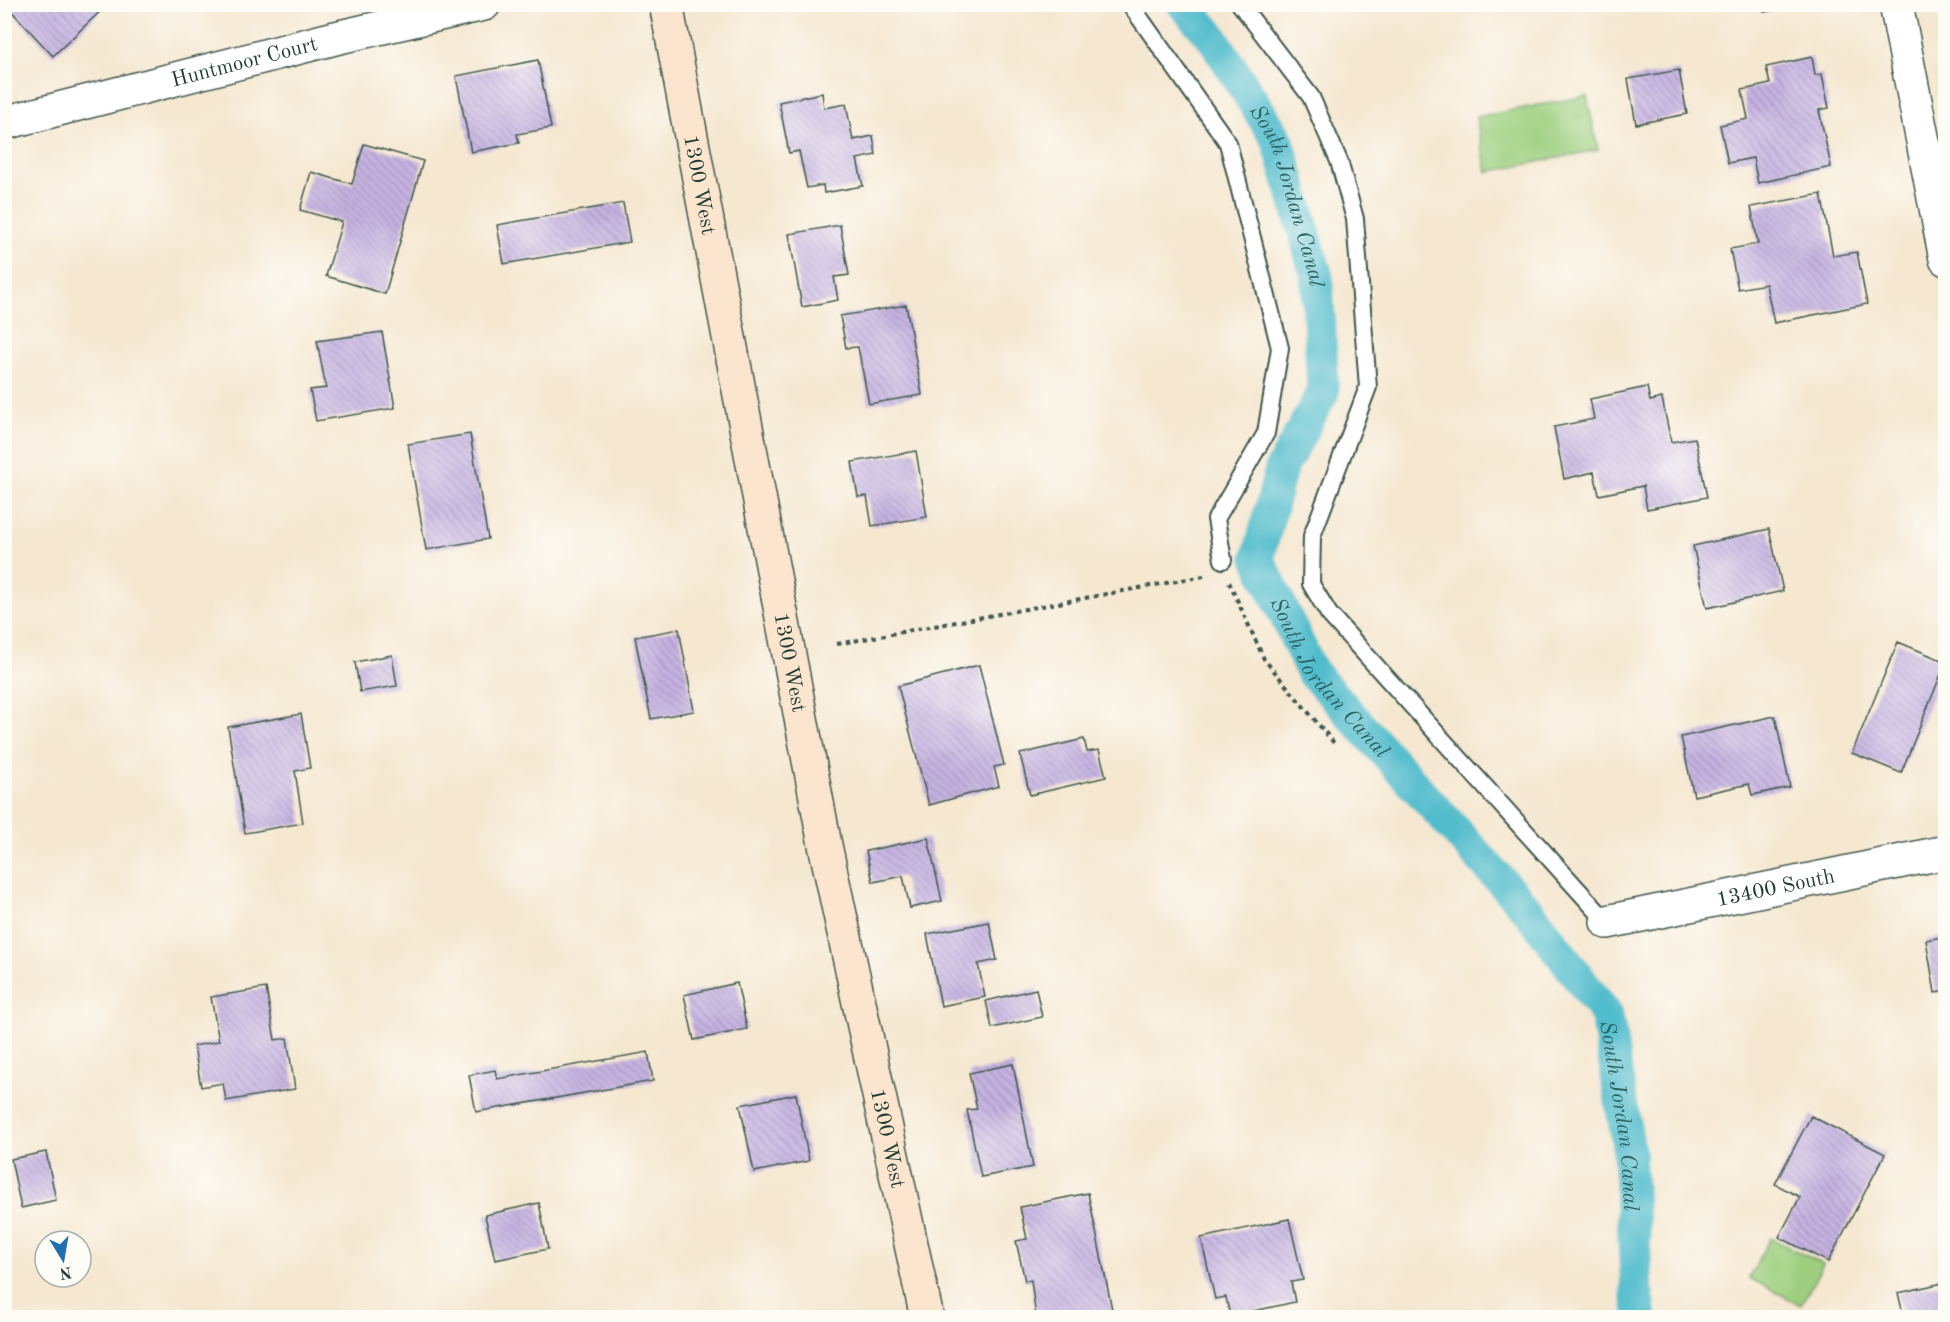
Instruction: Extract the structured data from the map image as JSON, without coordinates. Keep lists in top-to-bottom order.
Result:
{
  "streets": {
    "street": ["Huntmoor Court", "1300 West", "13400 South"]
  },
  "water": ["South Jordan Canal"],
  "north": "bottom"
}
